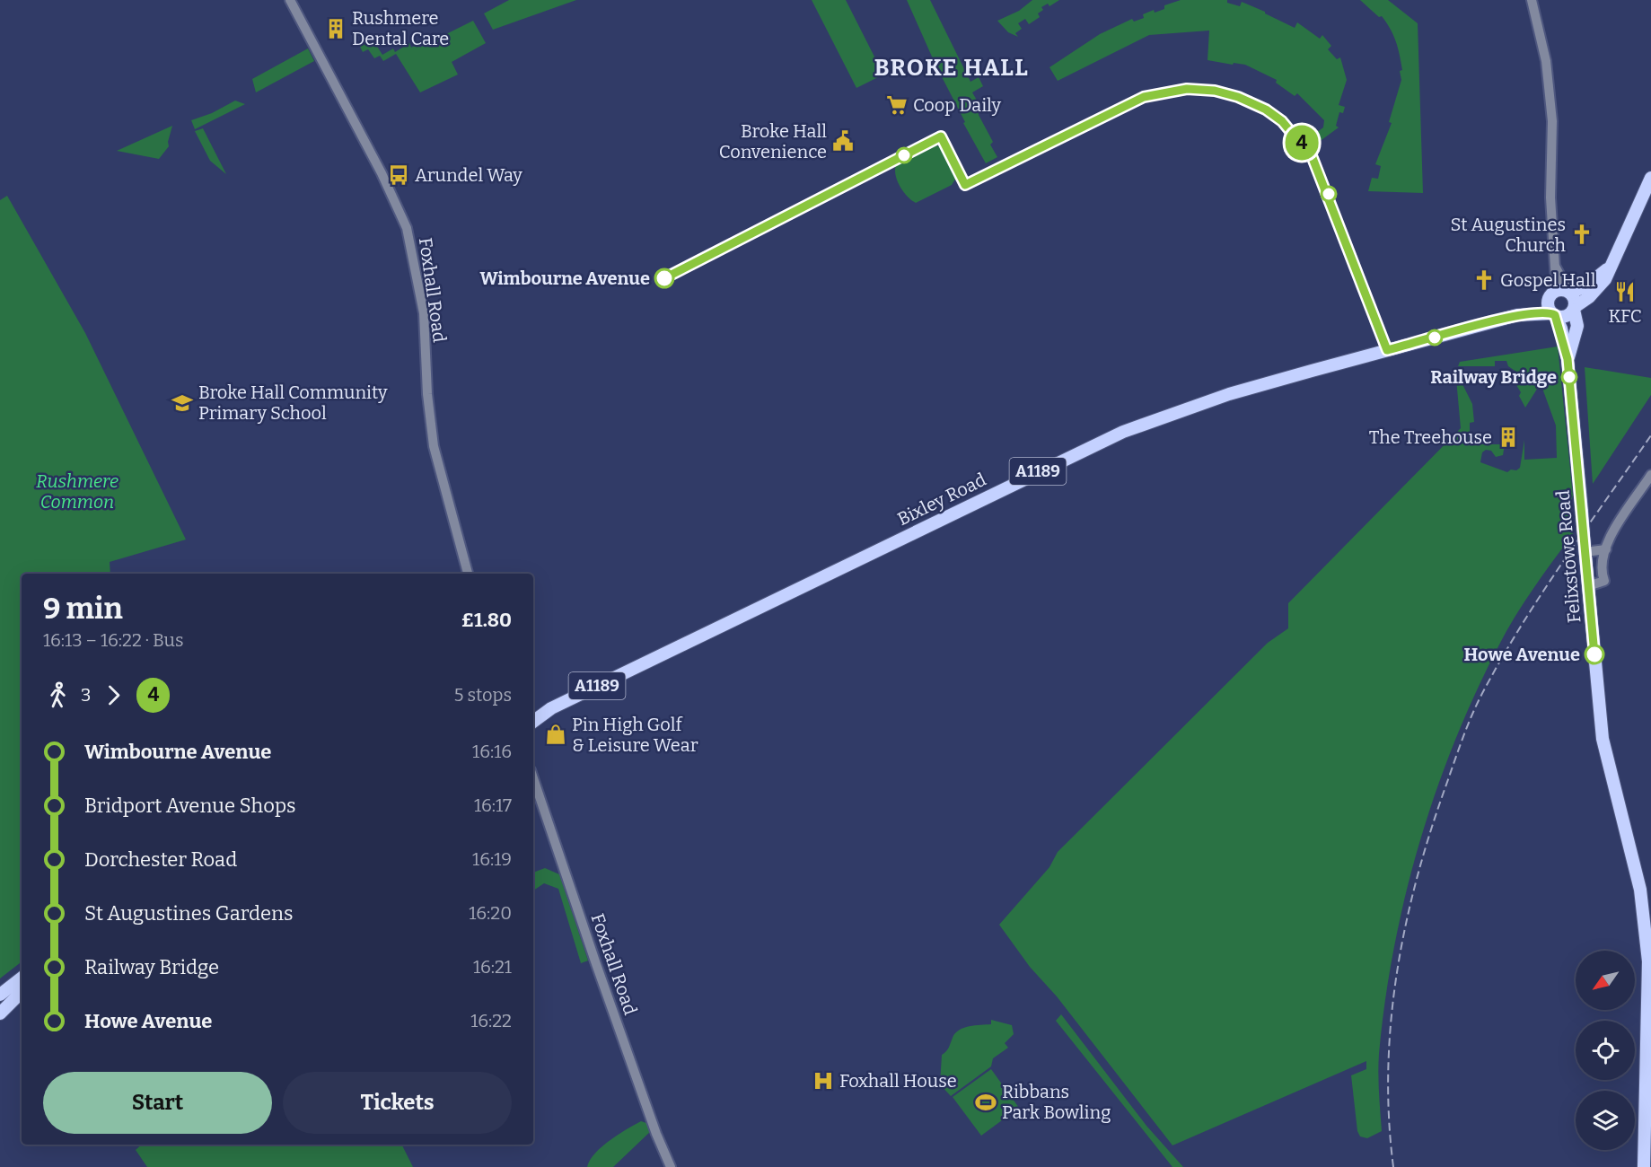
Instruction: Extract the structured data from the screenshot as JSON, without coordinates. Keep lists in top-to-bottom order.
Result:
{
  "streets": {
    "main road": ["A1189", "Bixley Road", "Felixstowe Road"],
    "street": ["Foxhall Road"]
  },
  "crossings": [
    ["Bixley Road", "Felixstowe Road"]
  ],
  "districts": ["BROKE HALL"],
  "parks": ["Rushmere Common"],
  "places": {
    "building": ["Rushmere Dental Care", "The Treehouse"],
    "supermarket": ["Coop Daily"],
    "public building": ["Broke Hall Convenience"],
    "bus stop": ["Arundel Way"],
    "church": ["St Augustines Church", "Gospel Hall"],
    "other": ["Wimbourne Avenue", "Railway Bridge", "Howe Avenue"],
    "restaurant": ["KFC"],
    "school or university": ["Broke Hall Community Primary School"],
    "shop": ["Pin High Golf & Leisure Wear"],
    "hospital": ["Foxhall House"],
    "sports": ["Ribbans Park Bowling"]
  },
  "lines": ["bus line 4"],
  "north": "bottom left",
  "page": {
    "on_map": "4",
    "heading": ["9 min", "16:13 – 16:22 · Bus", "£1.80"],
    "legs": ["3", "4", "5 stops"],
    "list": [
      {
        "name": "Wimbourne Avenue",
        "value": "16:16"
      },
      {
        "name": "Bridport Avenue Shops",
        "value": "16:17"
      },
      {
        "name": "Dorchester Road",
        "value": "16:19"
      },
      {
        "name": "St Augustines Gardens",
        "value": "16:20"
      },
      {
        "name": "Railway Bridge",
        "value": "16:21"
      },
      {
        "name": "Howe Avenue",
        "value": "16:22"
      }
    ],
    "buttons": ["Start", "Tickets"]
  }
}
